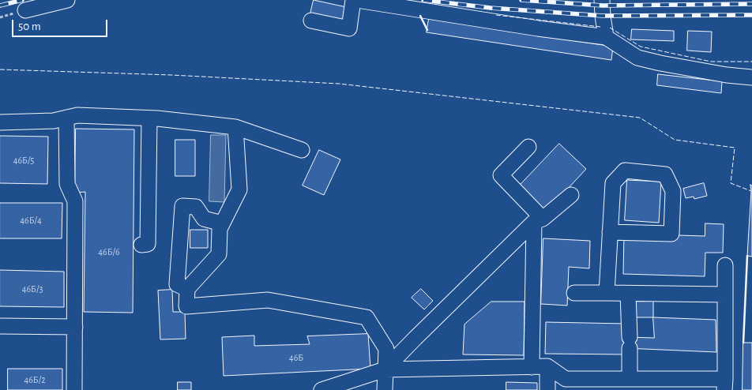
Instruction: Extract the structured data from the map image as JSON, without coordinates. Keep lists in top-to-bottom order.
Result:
{
  "house_numbers": [
    "46Б/5",
    "46Б/4",
    "46Б/6",
    "46Б/3",
    "46Б",
    "46Б/2"
  ],
  "scale_bar": "50 m"
}
